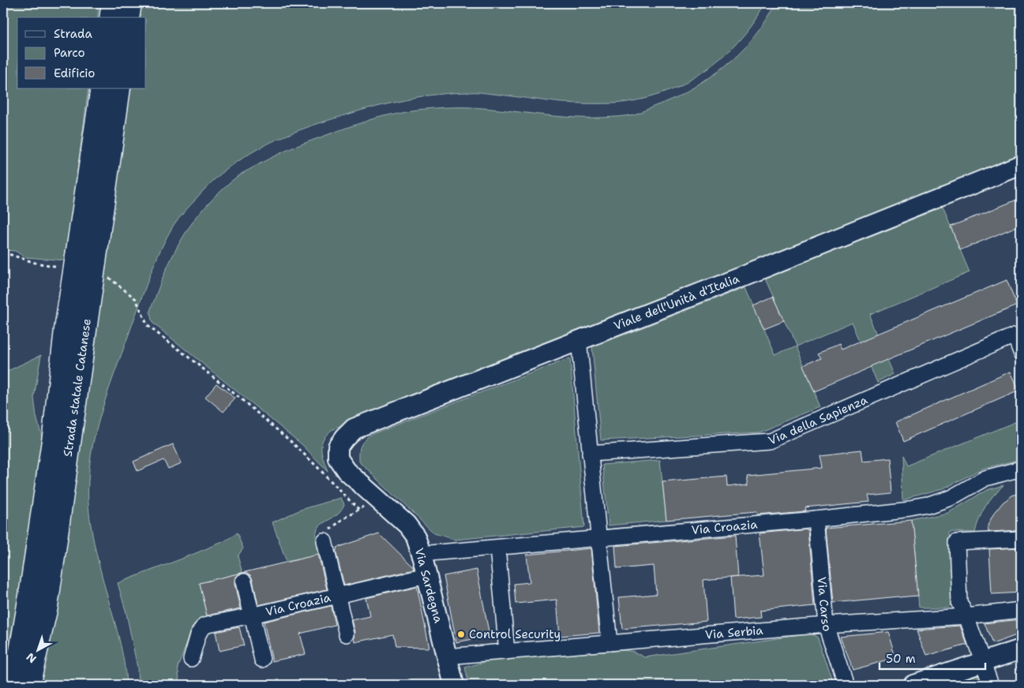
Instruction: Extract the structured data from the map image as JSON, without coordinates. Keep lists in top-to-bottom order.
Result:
{
  "streets": {
    "main road": ["Strada statale Catanese"],
    "street": [
      "Viale dell'Unità d'Italia",
      "Via della Sapienza",
      "Via Croazia",
      "Via Sardegna",
      "Via Carso",
      "Via Serbia"
    ]
  },
  "crossings": [
    ["Viale dell'Unità d'Italia", "Via Sardegna"],
    ["Via Croazia", "Via Sardegna"],
    ["Via Croazia", "Via Carso"],
    ["Via Sardegna", "Via Serbia"],
    ["Via Carso", "Via Serbia"]
  ],
  "places": ["Control Security"],
  "legend": ["Strada", "Parco", "Edificio"],
  "scale_bar": "50 m",
  "north": "bottom left"
}
